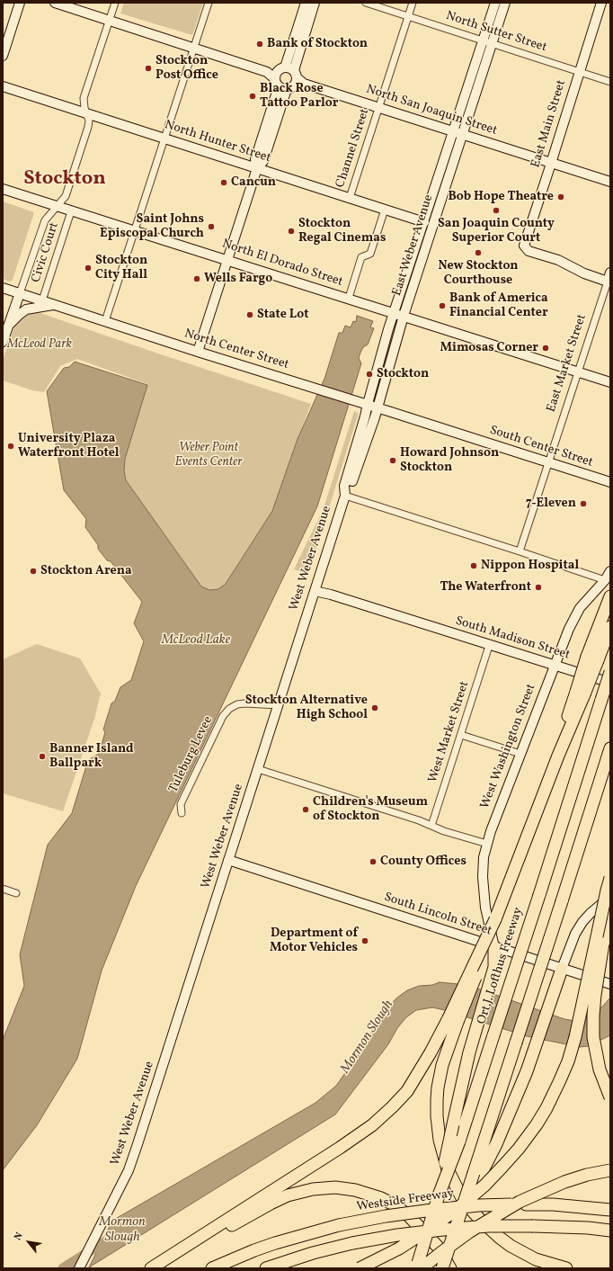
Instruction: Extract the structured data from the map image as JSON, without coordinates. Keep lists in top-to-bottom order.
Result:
{
  "streets": {
    "highway": ["Ort J. Lofthus Freeway", "Westside Freeway"],
    "street": [
      "North Sutter Street",
      "North San Joaquin Street",
      "East Main Street",
      "North Hunter Street",
      "Channel Street",
      "East Weber Avenue",
      "Civic Court",
      "North El Dorado Street",
      "North Center Street",
      "East Market Street",
      "South Center Street",
      "West Weber Avenue",
      "South Madison Street",
      "West Market Street",
      "West Washington Street",
      "Tuleburg Levee",
      "South Lincoln Street"
    ]
  },
  "crossings": [
    ["North Sutter Street", "East Main Street"],
    ["North Sutter Street", "Channel Street"],
    ["North Sutter Street", "East Weber Avenue"],
    ["North San Joaquin Street", "East Main Street"],
    ["North San Joaquin Street", "Channel Street"],
    ["North San Joaquin Street", "East Weber Avenue"],
    ["East Main Street", "East Market Street"],
    ["North Hunter Street", "Channel Street"],
    ["North Hunter Street", "East Weber Avenue"],
    ["East Weber Avenue", "North El Dorado Street"],
    ["East Weber Avenue", "North Center Street"],
    ["East Weber Avenue", "West Weber Avenue"],
    ["Civic Court", "North El Dorado Street"],
    ["Civic Court", "North Center Street"],
    ["North El Dorado Street", "East Market Street"],
    ["North Center Street", "South Center Street"],
    ["North Center Street", "West Weber Avenue"],
    ["East Market Street", "South Center Street"],
    ["West Weber Avenue", "South Madison Street"],
    ["West Weber Avenue", "Tuleburg Levee"],
    ["West Weber Avenue", "South Lincoln Street"],
    ["South Madison Street", "West Market Street"],
    ["South Madison Street", "West Washington Street"],
    ["West Washington Street", "South Lincoln Street"]
  ],
  "districts": ["Stockton"],
  "water": ["McLeod Lake", "Mormon Slough"],
  "parks": ["McLeod Park", "Weber Point Events Center"],
  "places": [
    "Bank of Stockton",
    "Stockton Post Office",
    "Black Rose Tattoo Parlor",
    "Cancun",
    "Bob Hope Theatre",
    "San Joaquin County Superior Court",
    "Saint Johns Episcopal Church",
    "Stockton Regal Cinemas",
    "New Stockton Courthouse",
    "Stockton City Hall",
    "Wells Fargo",
    "Bank of America Financial Center",
    "State Lot",
    "Mimosas Corner",
    "Stockton",
    "University Plaza Waterfront Hotel",
    "Howard Johnson Stockton",
    "7-Eleven",
    "Nippon Hospital",
    "Stockton Arena",
    "The Waterfront",
    "Stockton Alternative High School",
    "Banner Island Ballpark",
    "Children's Museum of Stockton",
    "County Offices",
    "Department of Motor Vehicles"
  ],
  "north": "top left"
}
